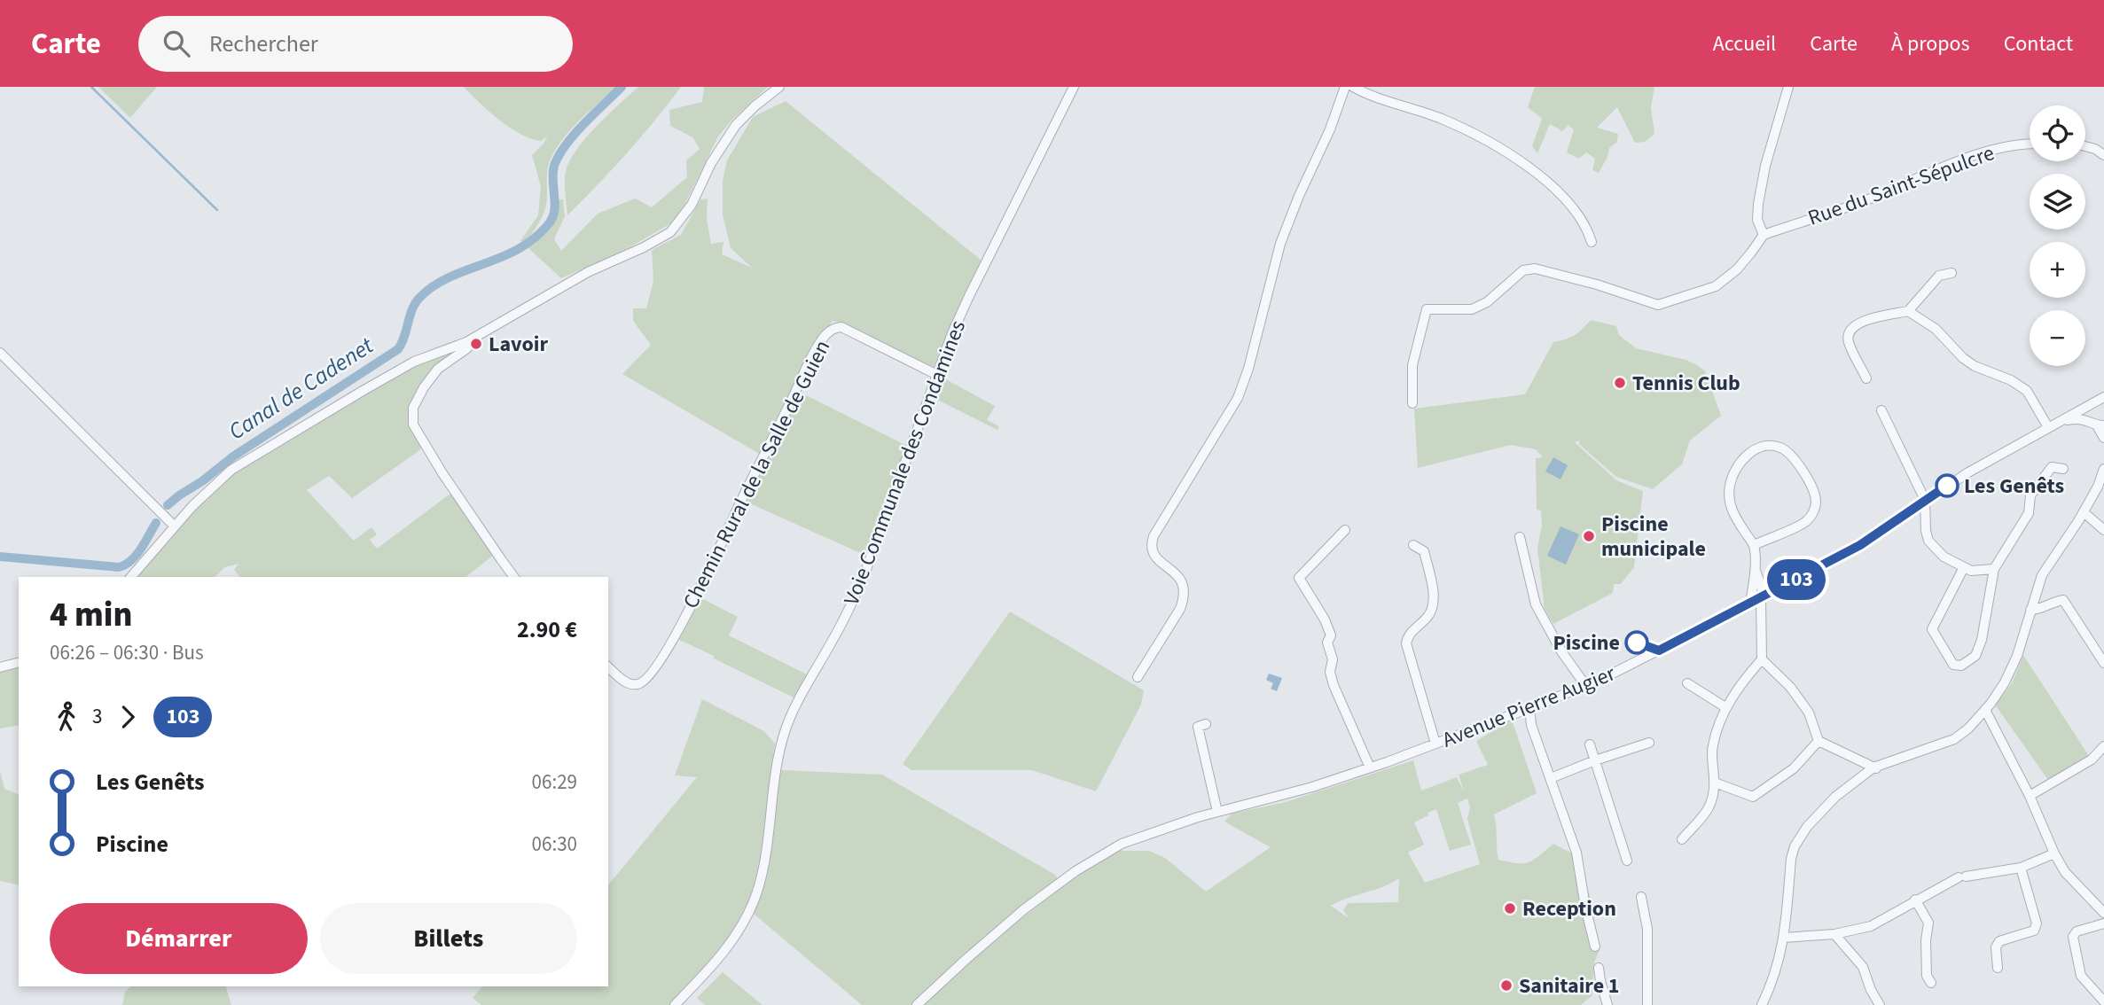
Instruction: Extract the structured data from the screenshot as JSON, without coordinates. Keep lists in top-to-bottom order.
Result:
{
  "streets": {
    "street": [
      "Rue du Saint-Sépulcre",
      "Voie Communale des Condamines",
      "Chemin Rural de la Salle de Guien",
      "Avenue Pierre Augier"
    ]
  },
  "crossings": [
    ["Voie Communale des Condamines", "Chemin Rural de la Salle de Guien"]
  ],
  "water": ["Canal de Cadenet"],
  "places": [
    "Lavoir",
    "Tennis Club",
    "Les Genêts",
    "Piscine municipale",
    "Piscine",
    "Reception",
    "Sanitaire 1"
  ],
  "lines": ["bus line 103"],
  "page": {
    "header": "Carte",
    "search": "Rechercher",
    "nav": [
      "Accueil",
      "Carte",
      "À propos",
      "Contact"
    ],
    "on_map": "103",
    "map_buttons": ["+", "−"],
    "heading": ["4 min", "06:26 – 06:30 · Bus", "2.90 €"],
    "legs": ["3", "103"],
    "list": [
      {
        "name": "Les Genêts",
        "value": "06:29"
      },
      {
        "name": "Piscine",
        "value": "06:30"
      }
    ],
    "buttons": ["Démarrer", "Billets"]
  }
}
